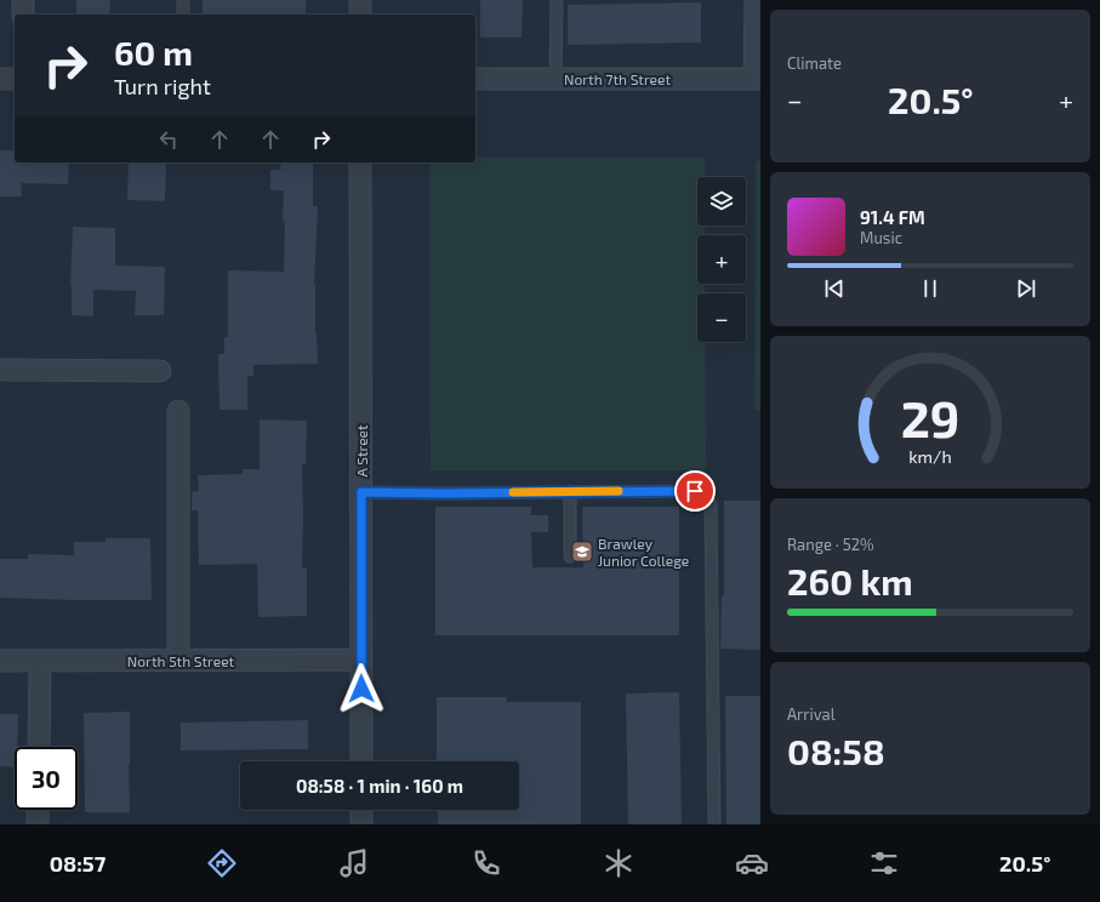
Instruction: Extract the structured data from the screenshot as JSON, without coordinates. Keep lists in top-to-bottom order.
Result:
{
  "streets": {
    "street": ["North 7th Street", "A Street", "North 5th Street"]
  },
  "crossings": [
    ["A Street", "North 5th Street"]
  ],
  "places": {
    "school or university": ["Brawley Junior College"]
  },
  "page": {
    "tile": [
      "Climate",
      ["Range · 52%", "260 km"],
      ["Arrival", "08:58"]
    ],
    "turn": ["60 m", "Turn right"],
    "heat": ["−", "20.5°", "+"],
    "map_buttons": ["+", "−"],
    "song": ["91.4 FM", "Music"],
    "limit": "30",
    "trip": "08:58 · 1 min · 160 m",
    "tabs": ["08:57", "20.5°"],
    "gauge": ["29", "km/h"]
  }
}
